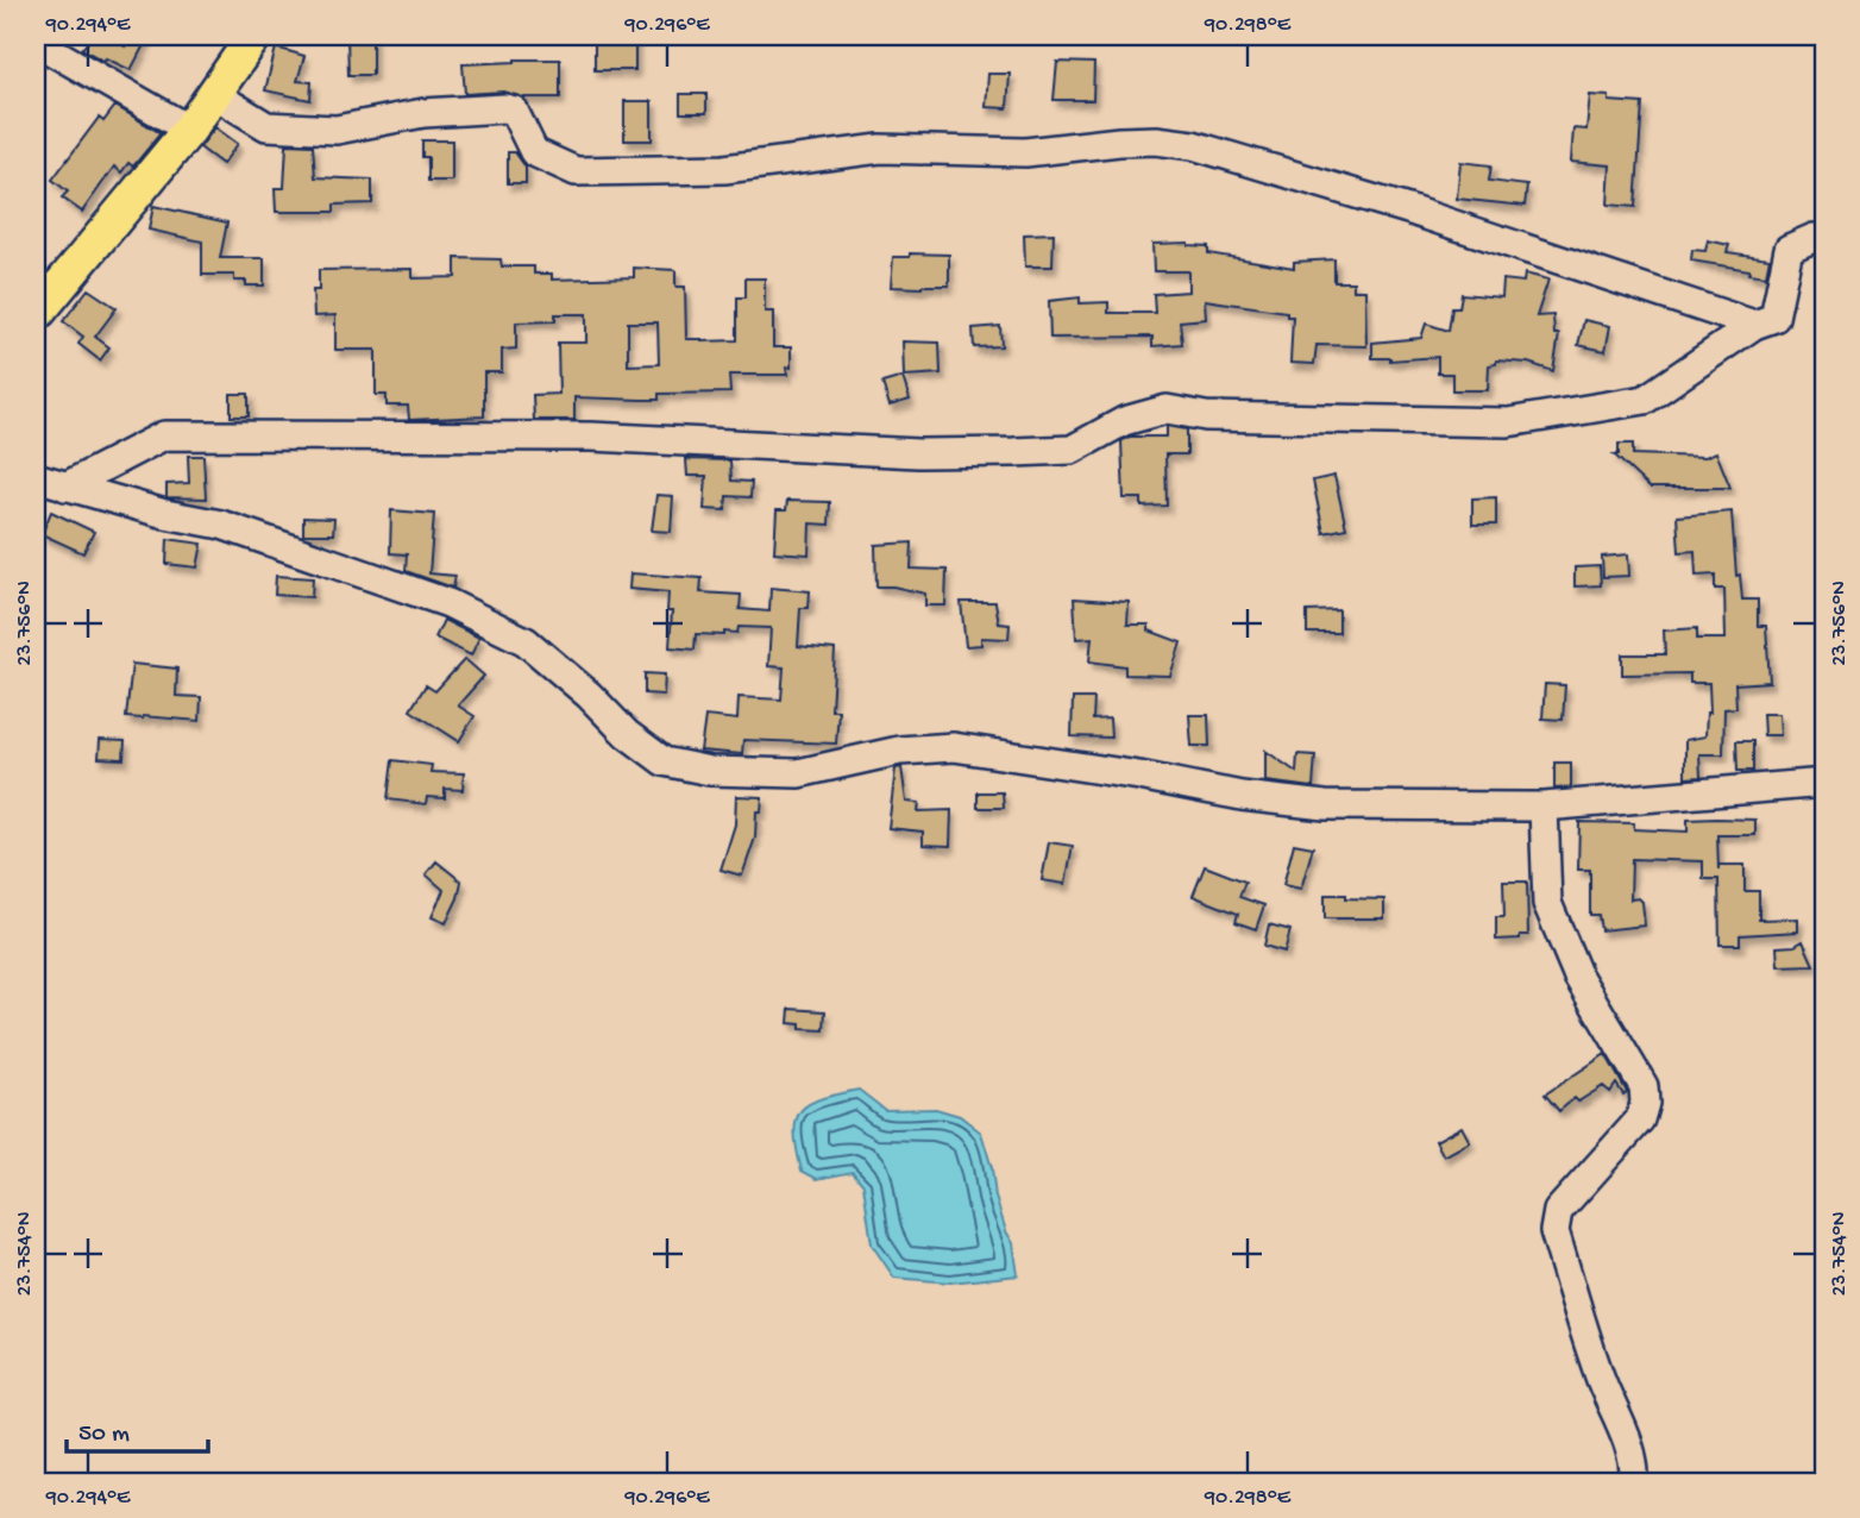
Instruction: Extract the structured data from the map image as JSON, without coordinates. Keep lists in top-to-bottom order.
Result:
{
  "scale_bar": "50 m",
  "coordinates": [
    "90.294°E",
    "90.296°E",
    "90.298°E",
    "23.756°N",
    "23.754°N"
  ]
}
